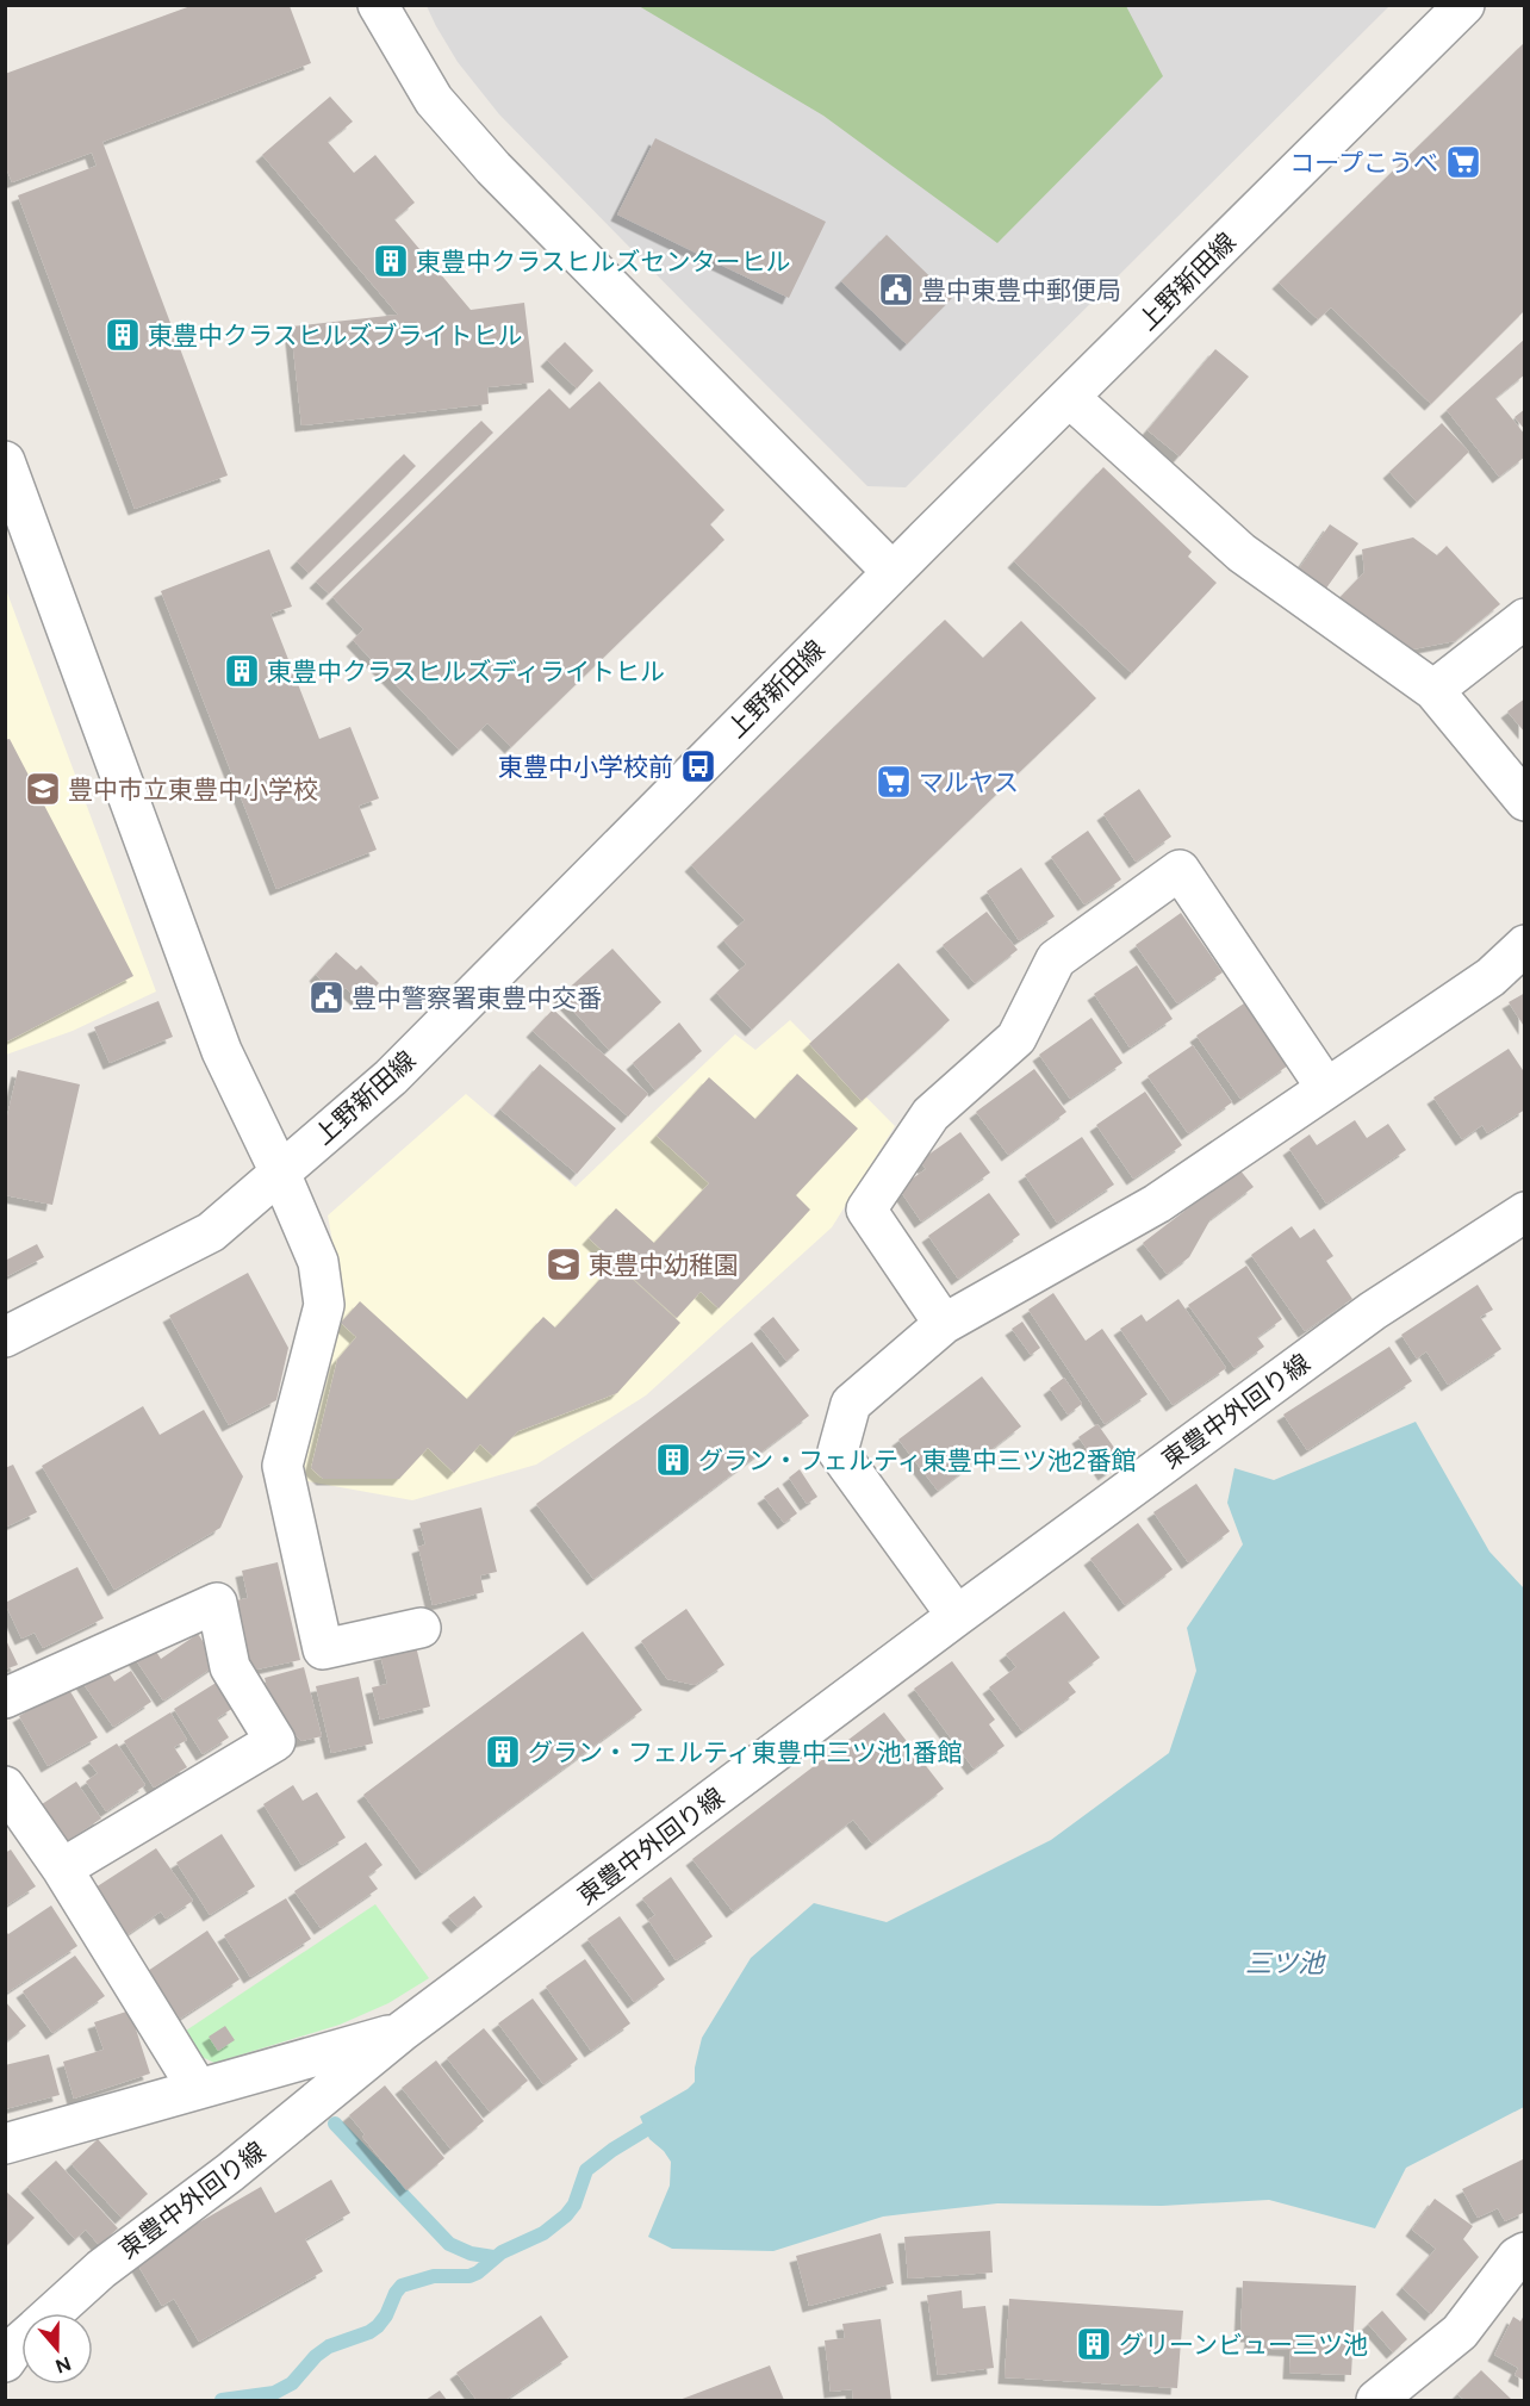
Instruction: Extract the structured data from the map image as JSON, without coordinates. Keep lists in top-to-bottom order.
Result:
{
  "streets": {
    "street": ["上野新田線", "東豊中外回り線"]
  },
  "water": ["三ツ池"],
  "places": {
    "supermarket": ["コープこうべ", "マルヤス"],
    "building": [
      "東豊中クラスヒルズセンターヒル",
      "東豊中クラスヒルズブライトヒル",
      "東豊中クラスヒルズディライトヒル",
      "グラン・フェルティ東豊中三ツ池2番館",
      "グラン・フェルティ東豊中三ツ池1番館",
      "グリーンビュー三ツ池"
    ],
    "public building": ["豊中東豊中郵便局", "豊中警察署東豊中交番"],
    "bus stop": ["東豊中小学校前"],
    "school or university": ["豊中市立東豊中小学校", "東豊中幼稚園"]
  },
  "north": "bottom"
}
